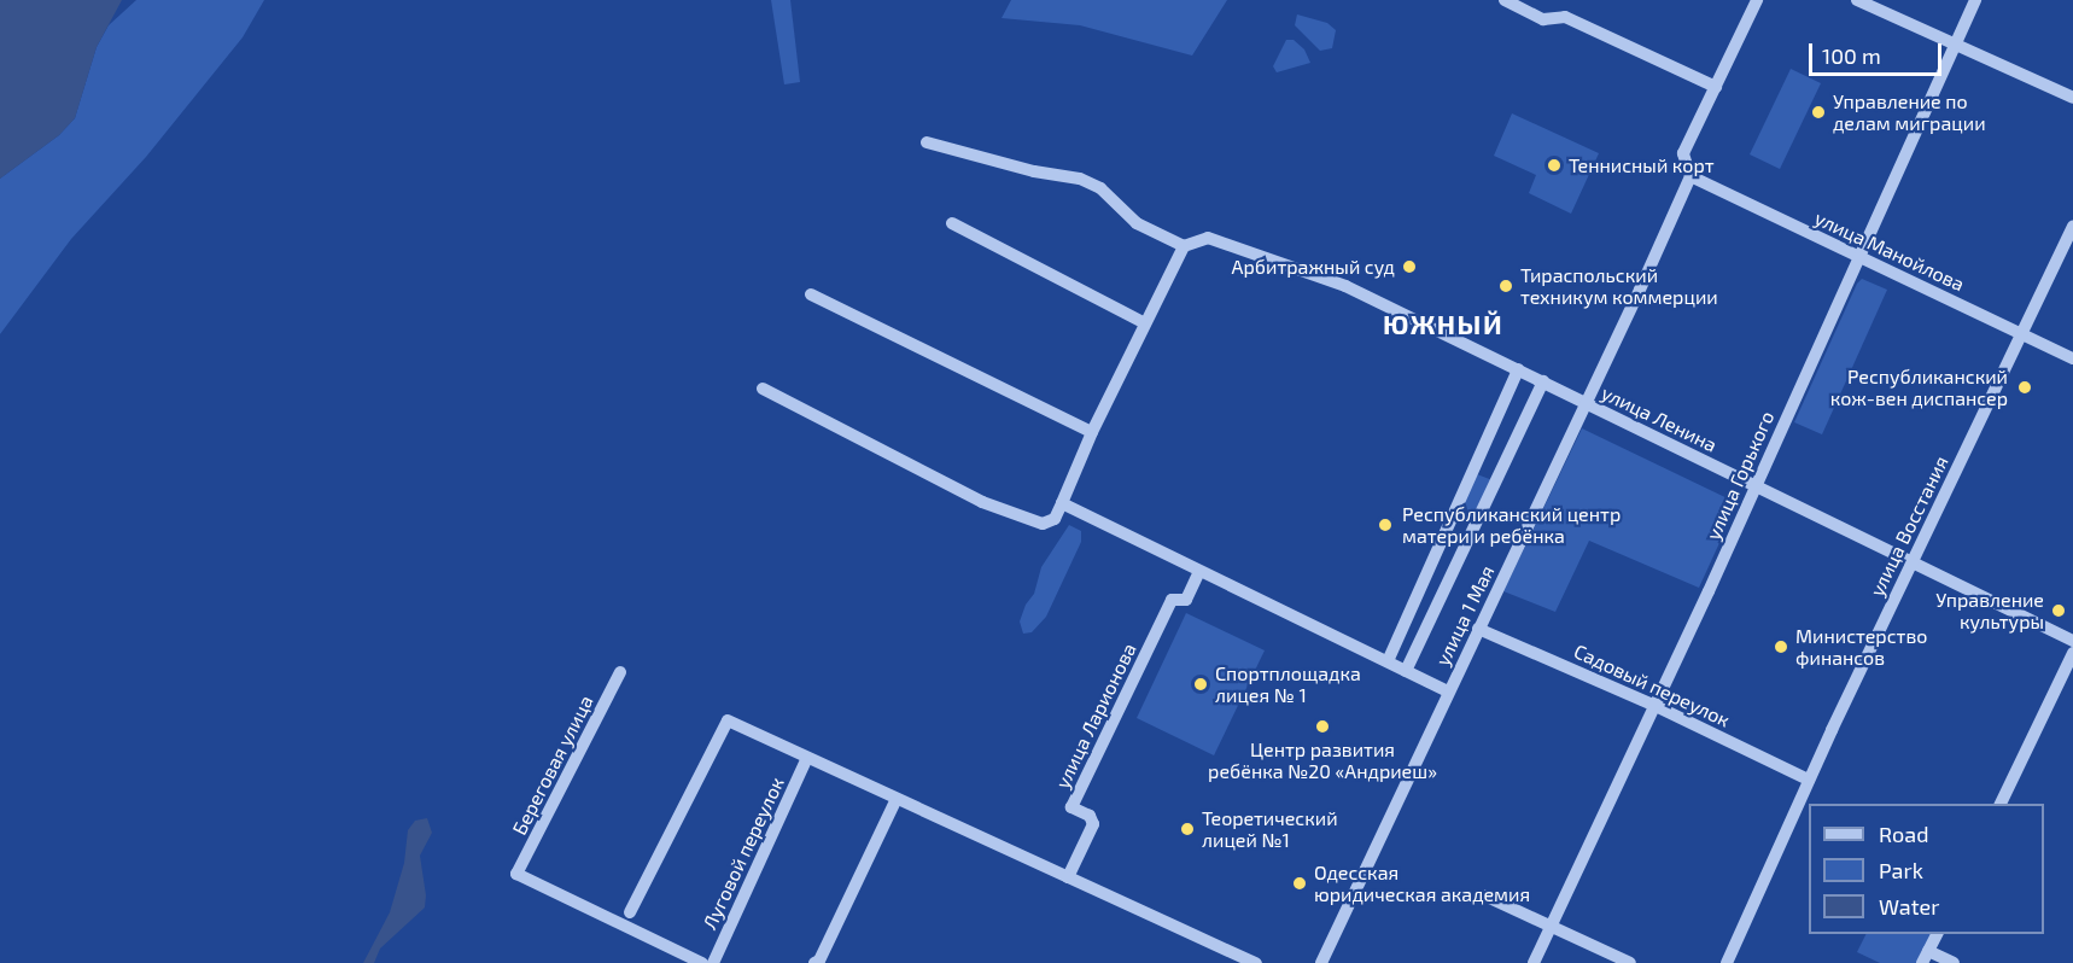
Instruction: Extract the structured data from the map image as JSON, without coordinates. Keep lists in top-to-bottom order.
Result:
{
  "streets": {
    "street": [
      "улица Манойлова",
      "улица Ленина",
      "улица Горького",
      "улица Восстания",
      "улица 1 Мая",
      "Садовый переулок",
      "улица Ларионова",
      "Береговая улица",
      "Луговой переулок"
    ]
  },
  "crossings": [
    ["улица Манойлова", "улица Горького"],
    ["улица Манойлова", "улица Восстания"],
    ["улица Манойлова", "улица 1 Мая"],
    ["улица Ленина", "улица Горького"],
    ["улица Ленина", "улица Восстания"],
    ["улица Ленина", "улица 1 Мая"],
    ["улица Горького", "Садовый переулок"],
    ["улица Восстания", "Садовый переулок"],
    ["улица 1 Мая", "Садовый переулок"]
  ],
  "districts": ["ЮЖНЫЙ"],
  "places": [
    "Управление по делам миграции",
    "Теннисный корт",
    "Арбитражный суд",
    "Тираспольский техникум коммерции",
    "Республиканский кож-вен диспансер",
    "Республиканский центр матери и ребёнка",
    "Управление культуры",
    "Министерство финансов",
    "Спортплощадка лицея № 1",
    "Центр развития ребёнка №20 «Андриеш»",
    "Теоретический лицей №1",
    "Одесская юридическая академия"
  ],
  "legend": ["Road", "Park", "Water"],
  "scale_bar": "100 m"
}
